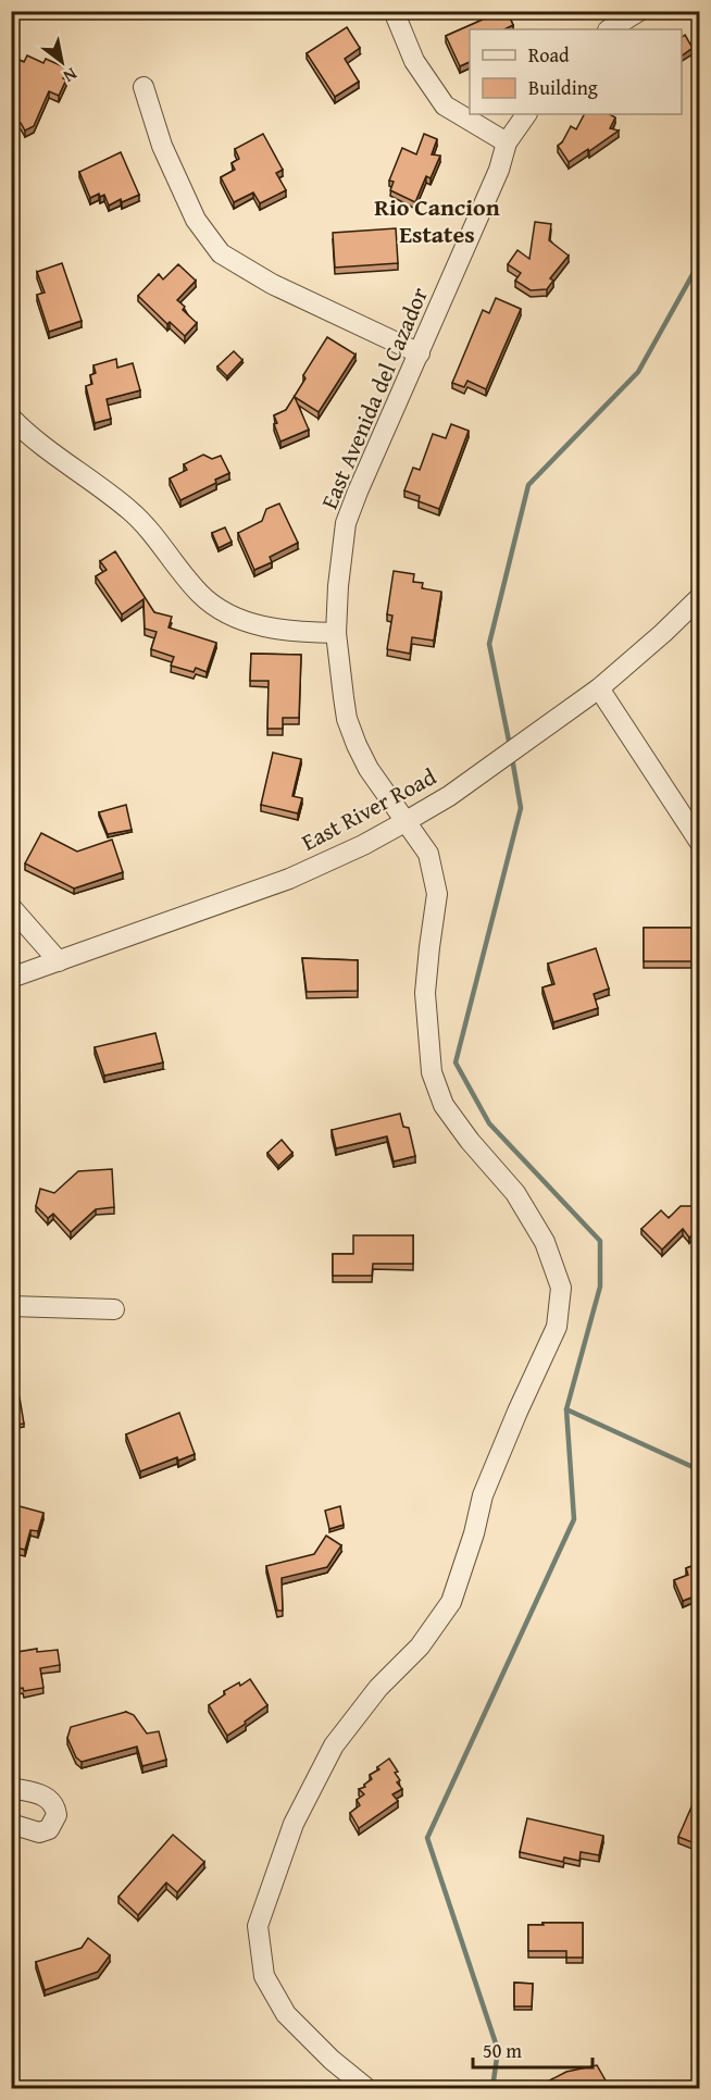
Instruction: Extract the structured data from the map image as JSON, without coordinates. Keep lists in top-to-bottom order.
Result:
{
  "streets": {
    "street": ["East Avenida del Cazador", "East River Road"]
  },
  "crossings": [
    ["East Avenida del Cazador", "East River Road"]
  ],
  "districts": ["Rio Cancion Estates"],
  "legend": ["Road", "Building"],
  "scale_bar": "50 m",
  "north": "bottom right"
}
